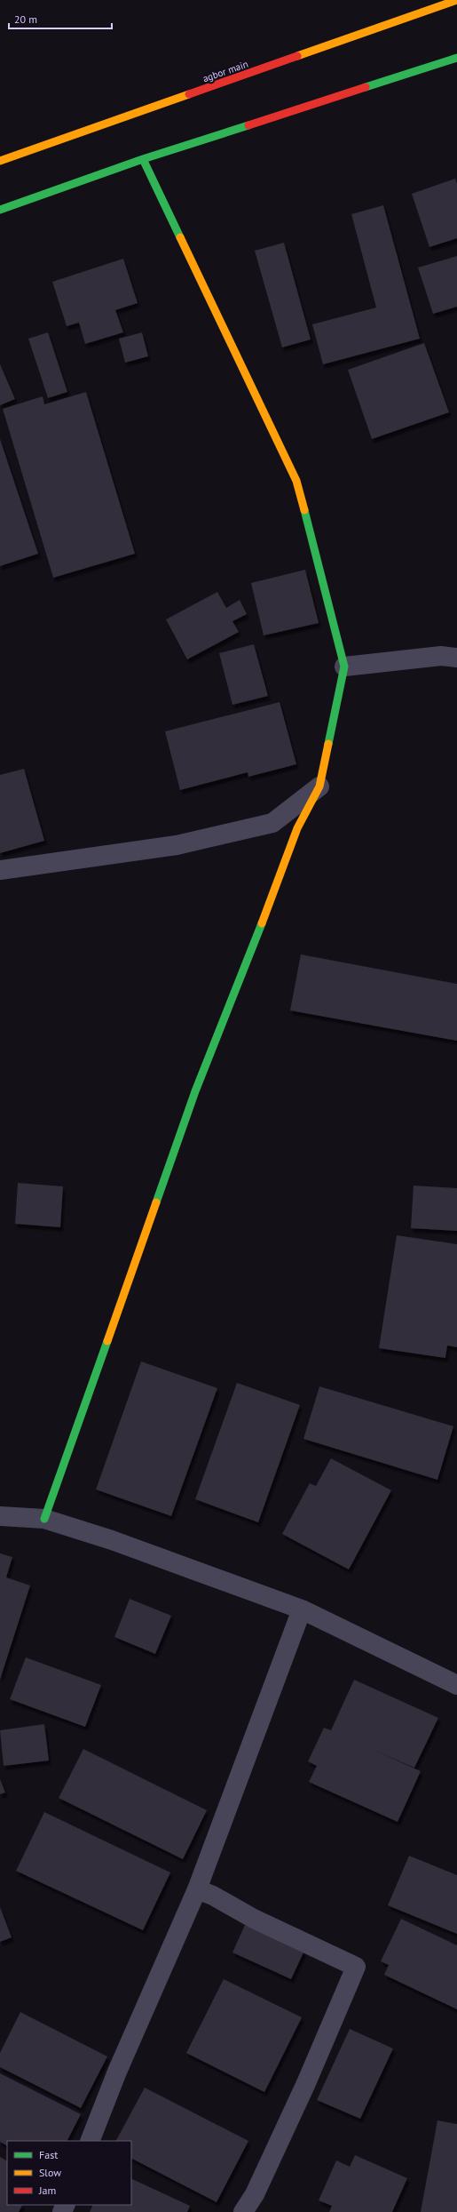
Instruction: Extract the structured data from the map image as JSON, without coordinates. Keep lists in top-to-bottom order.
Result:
{
  "streets": {
    "street": ["agbor main"]
  },
  "legend": ["Fast", "Slow", "Jam"],
  "scale_bar": "20 m"
}
